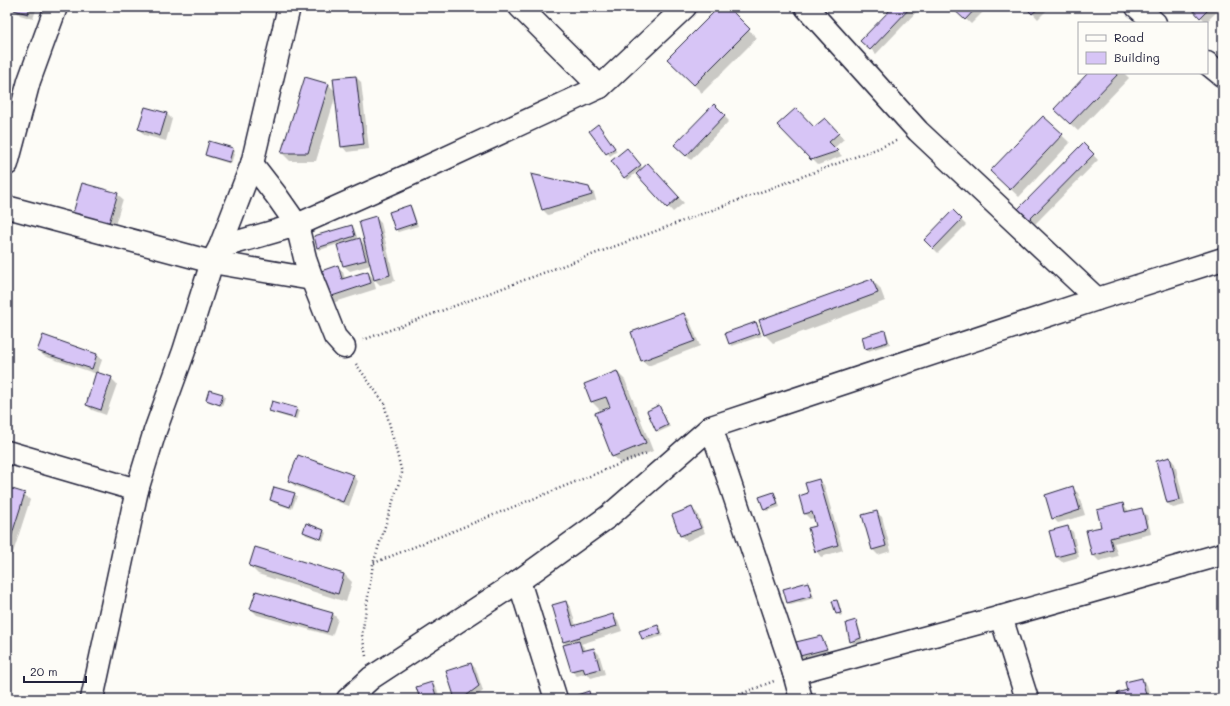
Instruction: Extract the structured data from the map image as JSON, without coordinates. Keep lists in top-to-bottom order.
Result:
{
  "legend": ["Road", "Building"],
  "scale_bar": "20 m"
}
